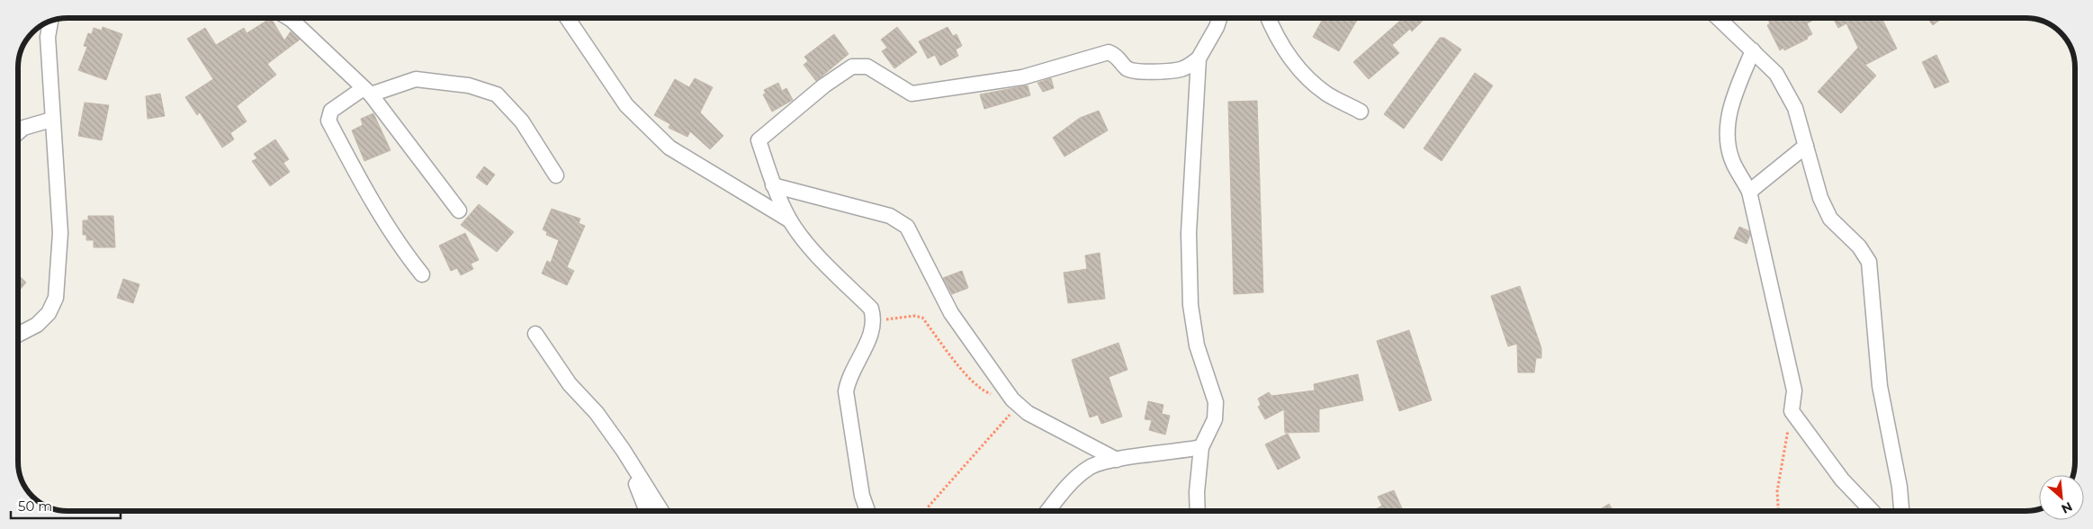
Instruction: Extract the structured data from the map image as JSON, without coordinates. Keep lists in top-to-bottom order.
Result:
{
  "scale_bar": "50 m",
  "north": "bottom right"
}
